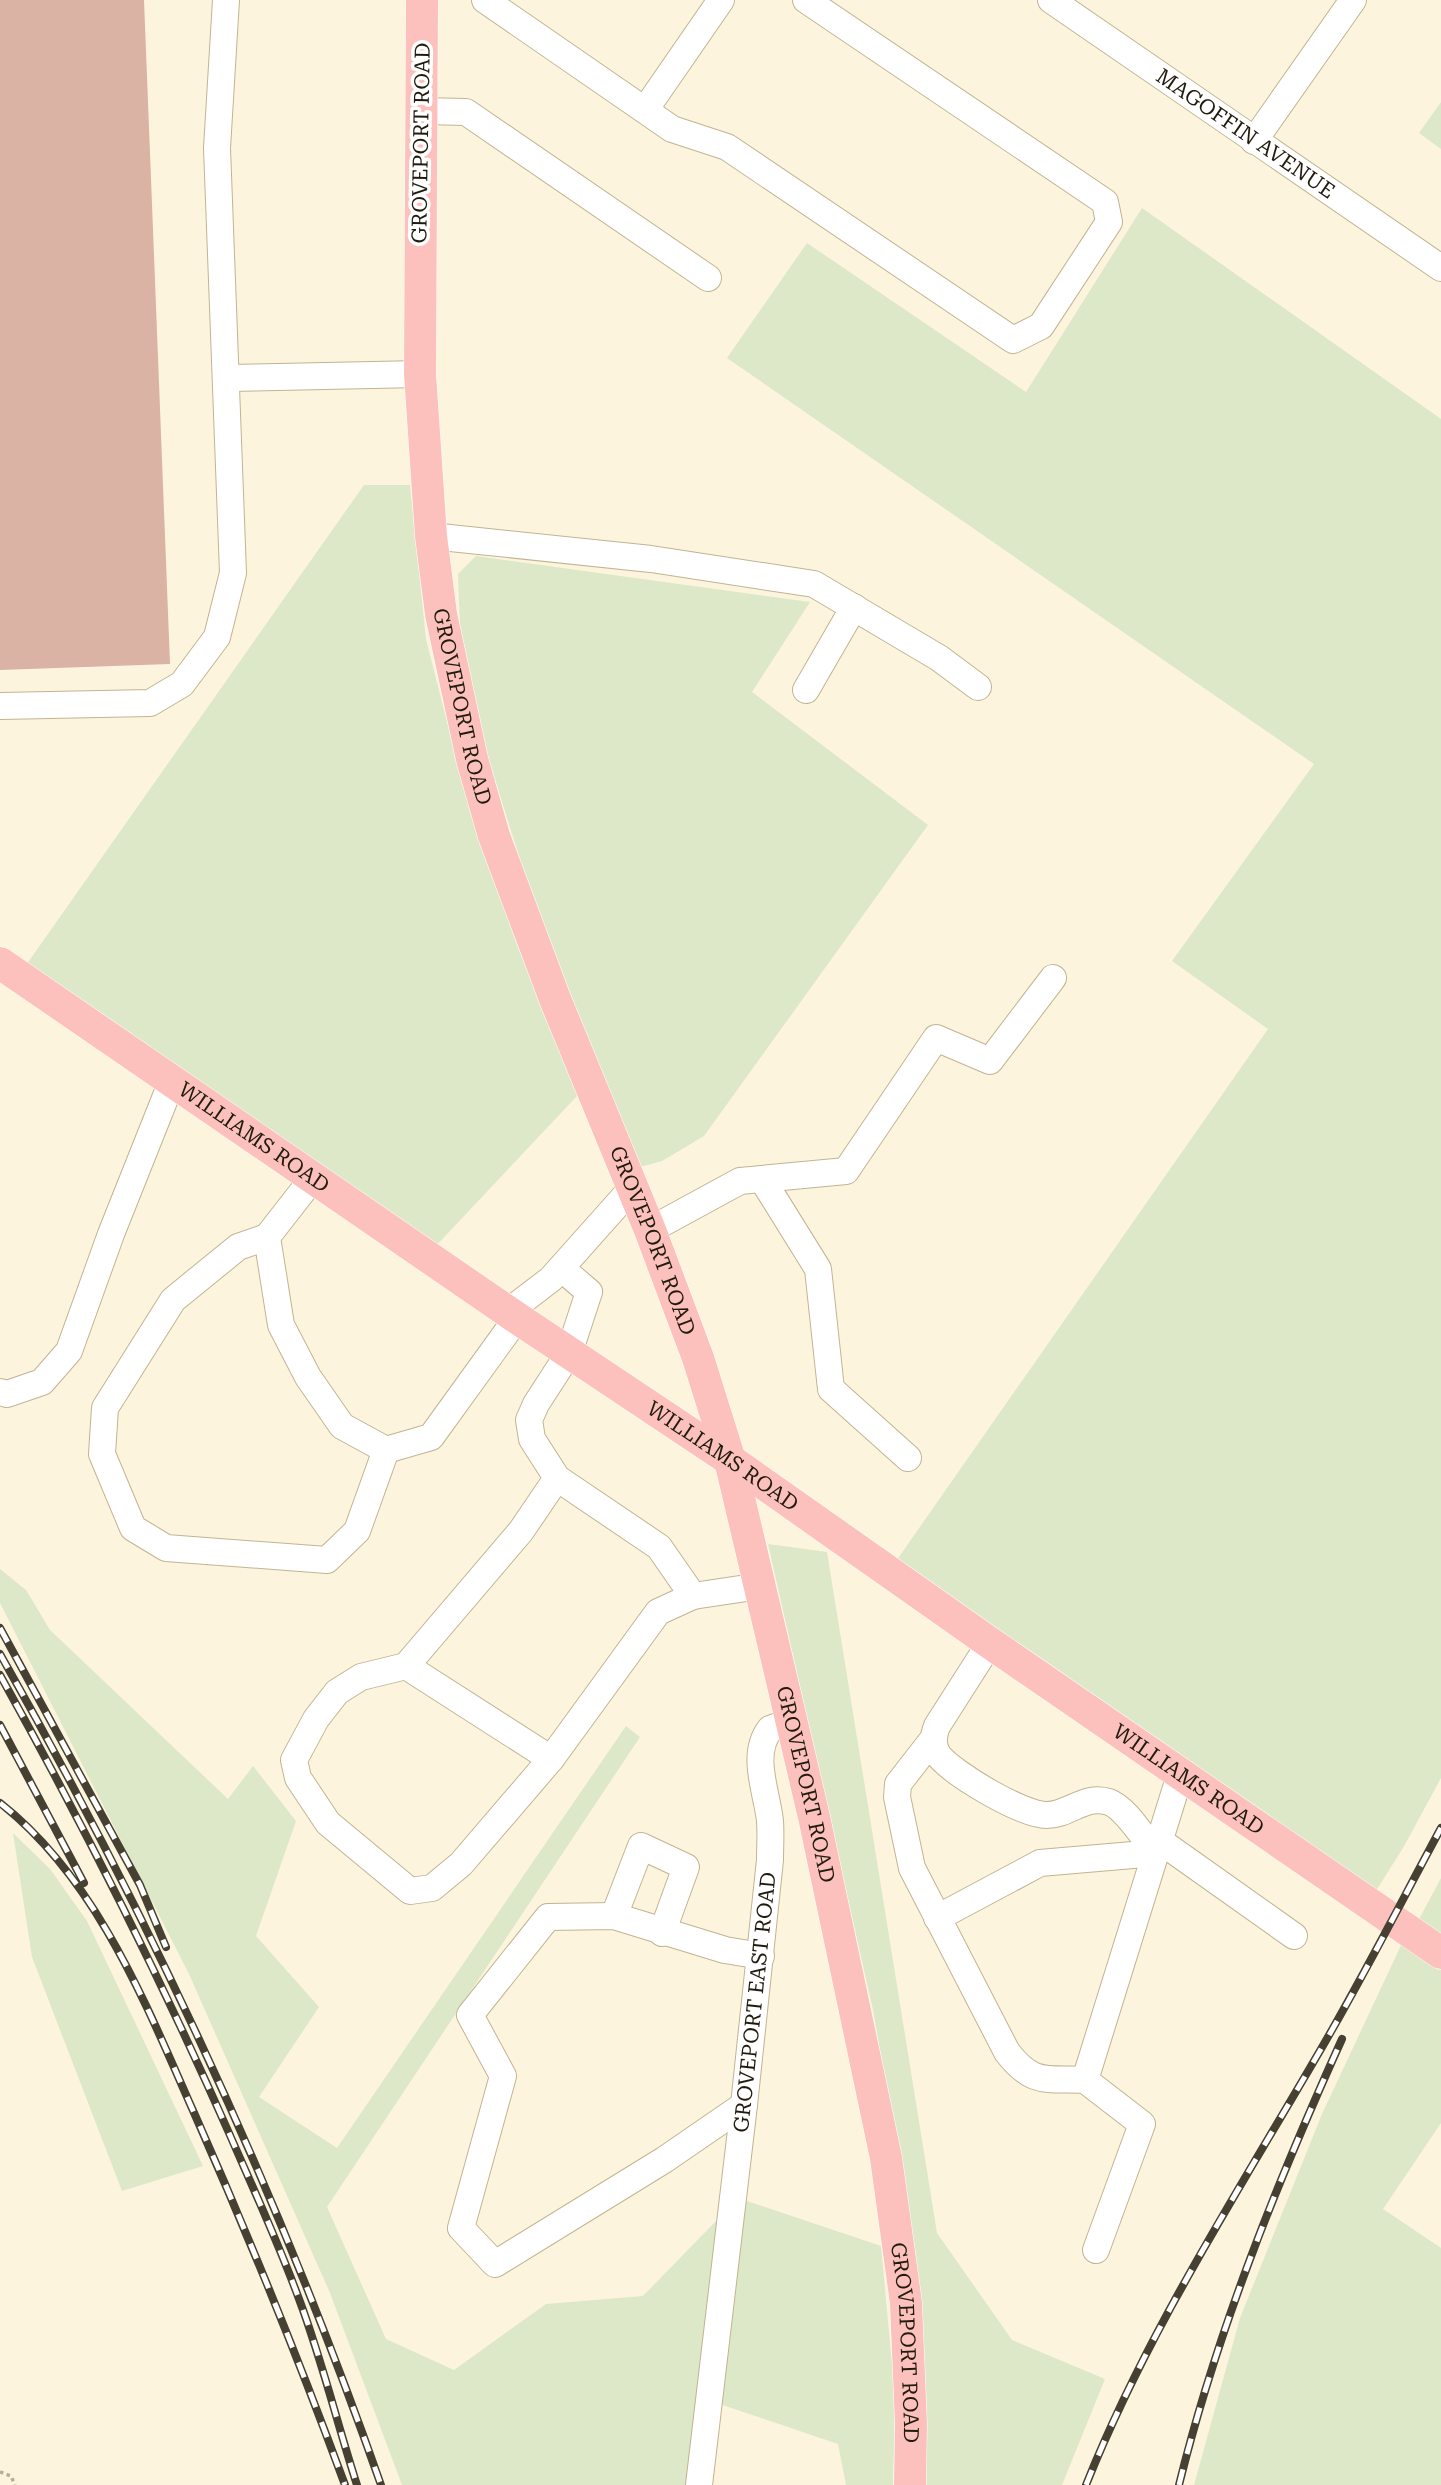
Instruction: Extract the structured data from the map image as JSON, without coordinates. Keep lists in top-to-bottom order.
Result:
{
  "streets": {
    "main road": ["GROVEPORT ROAD", "WILLIAMS ROAD"],
    "street": ["MAGOFFIN AVENUE", "GROVEPORT EAST ROAD"]
  },
  "crossings": [
    ["GROVEPORT ROAD", "WILLIAMS ROAD"],
    ["GROVEPORT ROAD", "GROVEPORT EAST ROAD"]
  ]
}
